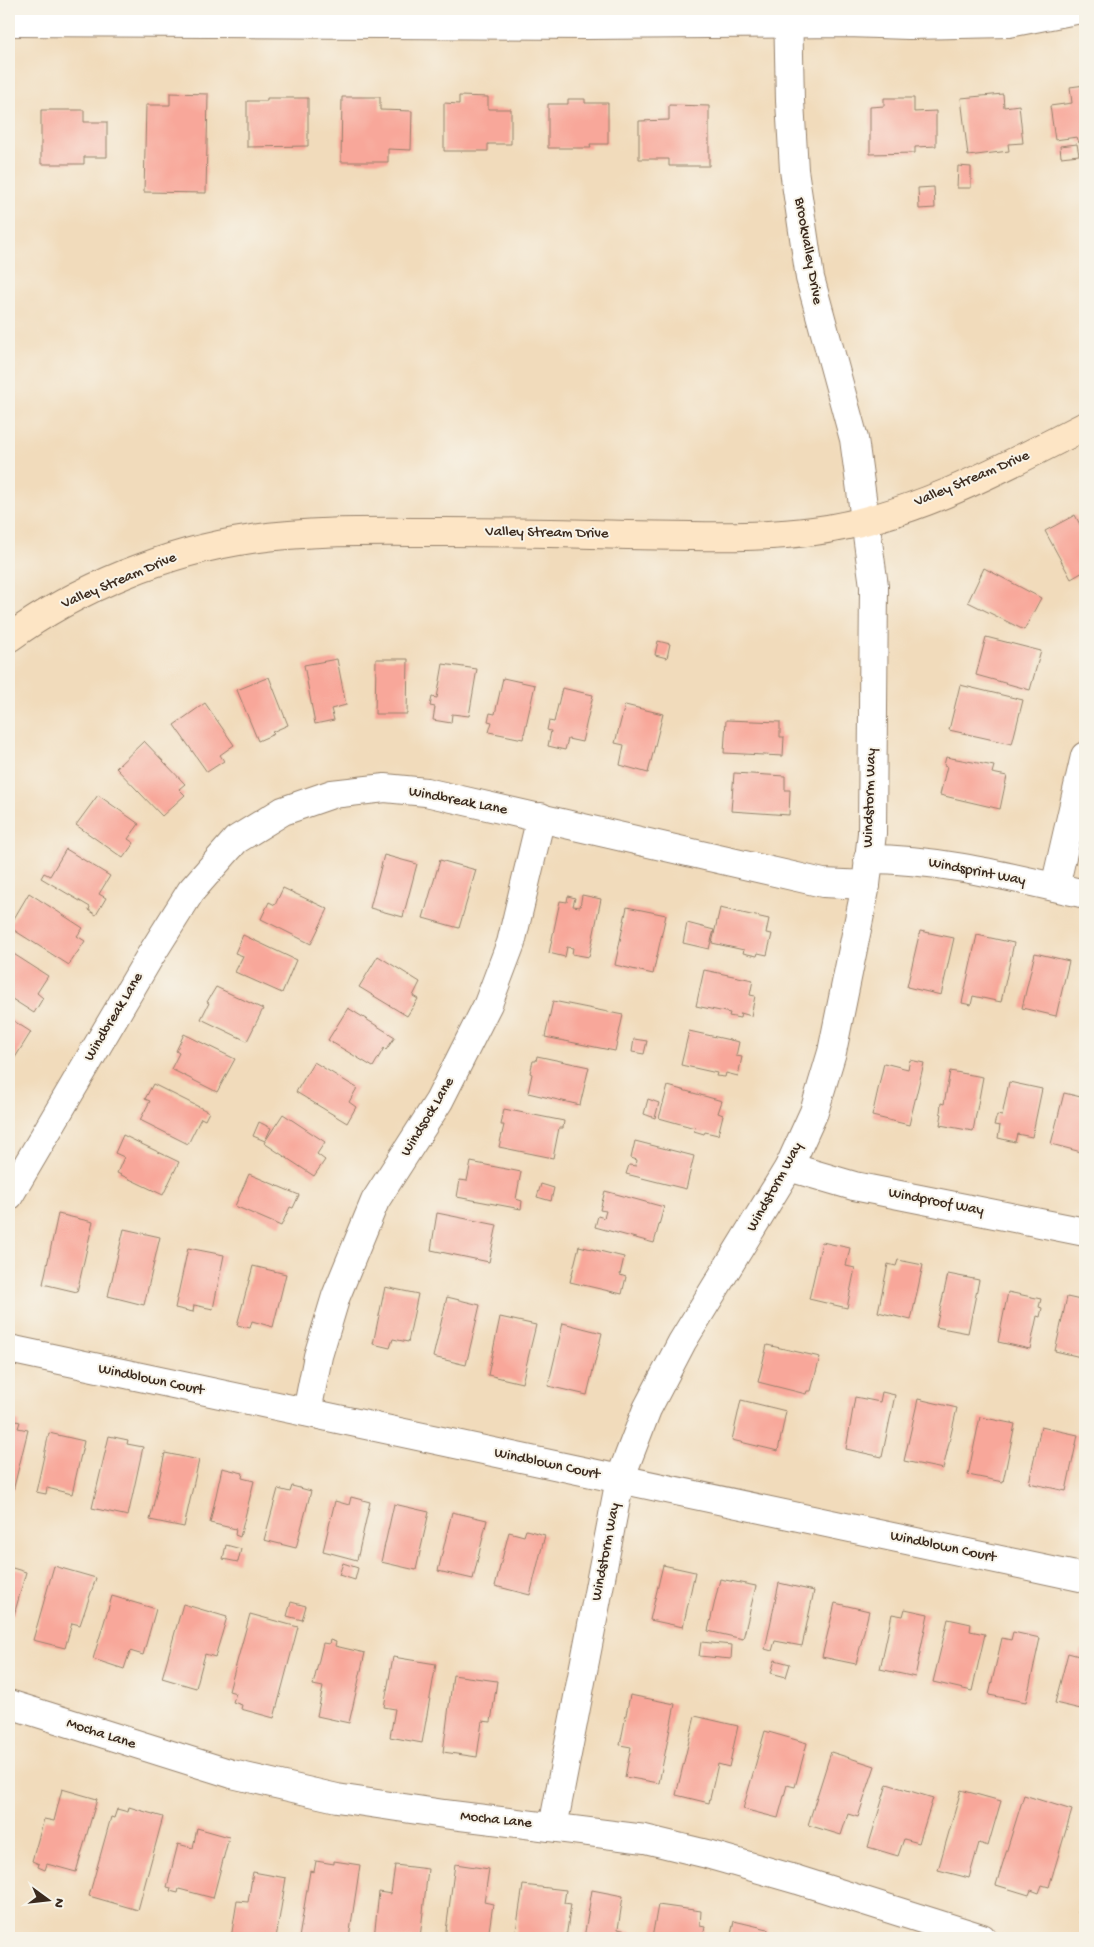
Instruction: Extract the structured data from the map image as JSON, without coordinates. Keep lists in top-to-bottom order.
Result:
{
  "streets": {
    "street": [
      "Brookvalley Drive",
      "Valley Stream Drive",
      "Windstorm Way",
      "Windbreak Lane",
      "Windsprint Way",
      "Windsock Lane",
      "Windproof Way",
      "Windblown Court",
      "Mocha Lane"
    ]
  },
  "crossings": [
    ["Brookvalley Drive", "Valley Stream Drive"],
    ["Brookvalley Drive", "Windstorm Way"],
    ["Valley Stream Drive", "Windstorm Way"],
    ["Windstorm Way", "Windbreak Lane"],
    ["Windstorm Way", "Windsprint Way"],
    ["Windstorm Way", "Windproof Way"],
    ["Windstorm Way", "Windblown Court"],
    ["Windstorm Way", "Mocha Lane"],
    ["Windbreak Lane", "Windsprint Way"],
    ["Windbreak Lane", "Windsock Lane"],
    ["Windsock Lane", "Windblown Court"]
  ],
  "north": "right"
}
